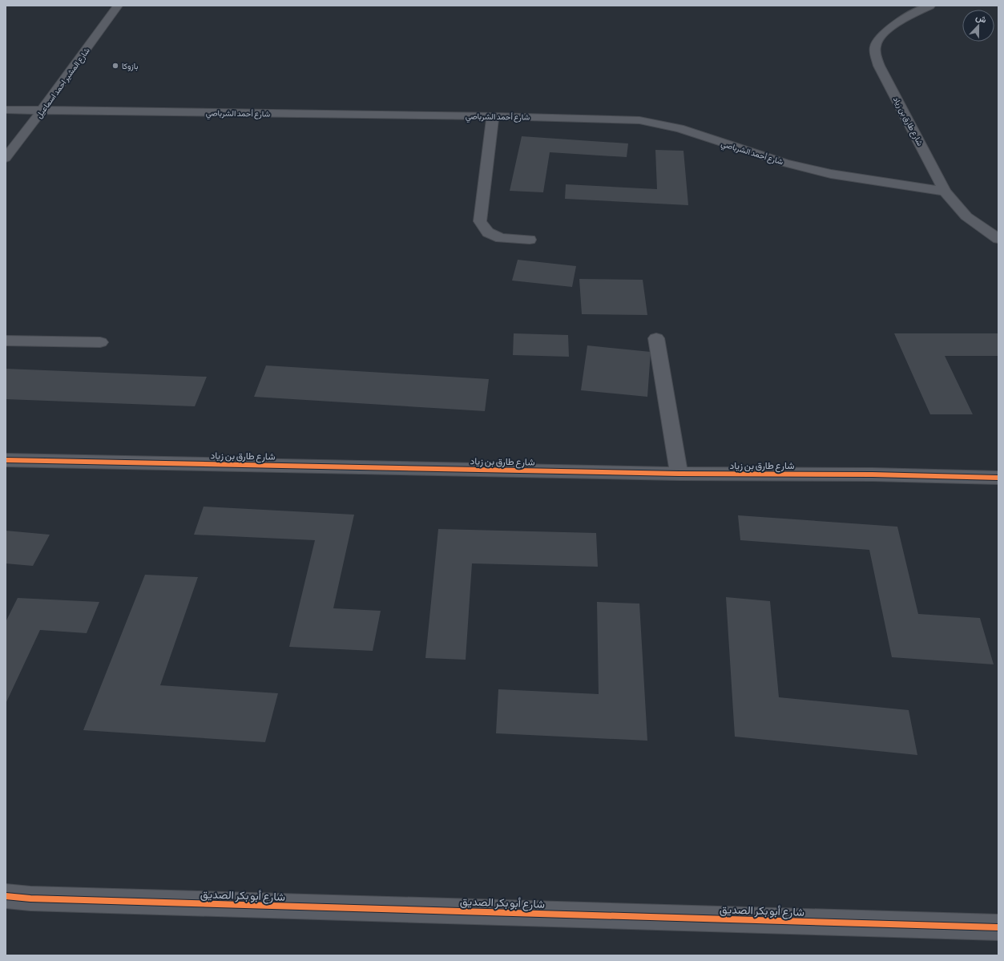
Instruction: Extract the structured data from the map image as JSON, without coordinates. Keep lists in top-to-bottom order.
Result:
{
  "streets": {
    "street": [
      "شارع المشير احمد اسماعيل",
      "شارع أحمد الشرباصي",
      "شارع طارق بن زياد",
      "شارع أبو بكر الصديق"
    ]
  },
  "crossings": [
    ["شارع المشير احمد اسماعيل", "شارع أحمد الشرباصي"],
    ["شارع أحمد الشرباصي", "شارع طارق بن زياد"]
  ],
  "places": ["بازوكا"],
  "north": "top"
}
